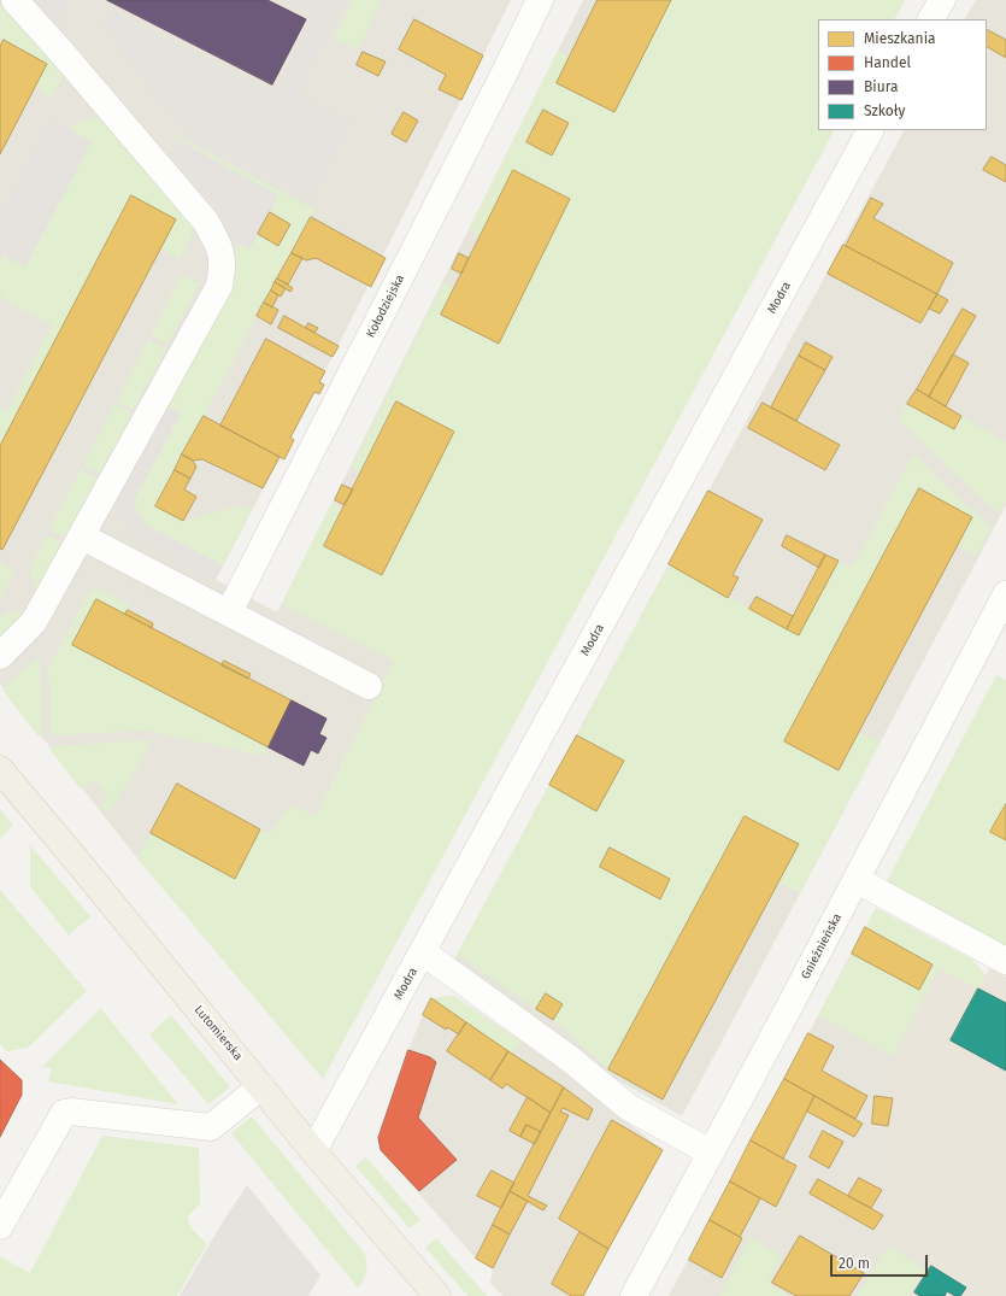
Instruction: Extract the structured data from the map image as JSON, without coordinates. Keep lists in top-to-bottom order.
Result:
{
  "streets": {
    "main road": ["Lutomierska"],
    "street": ["Modra", "Kołodziejska", "Gnieźnieńska"]
  },
  "crossings": [
    ["Modra", "Lutomierska"]
  ],
  "legend": [
    "Mieszkania",
    "Handel",
    "Biura",
    "Szkoły"
  ],
  "scale_bar": "20 m"
}
